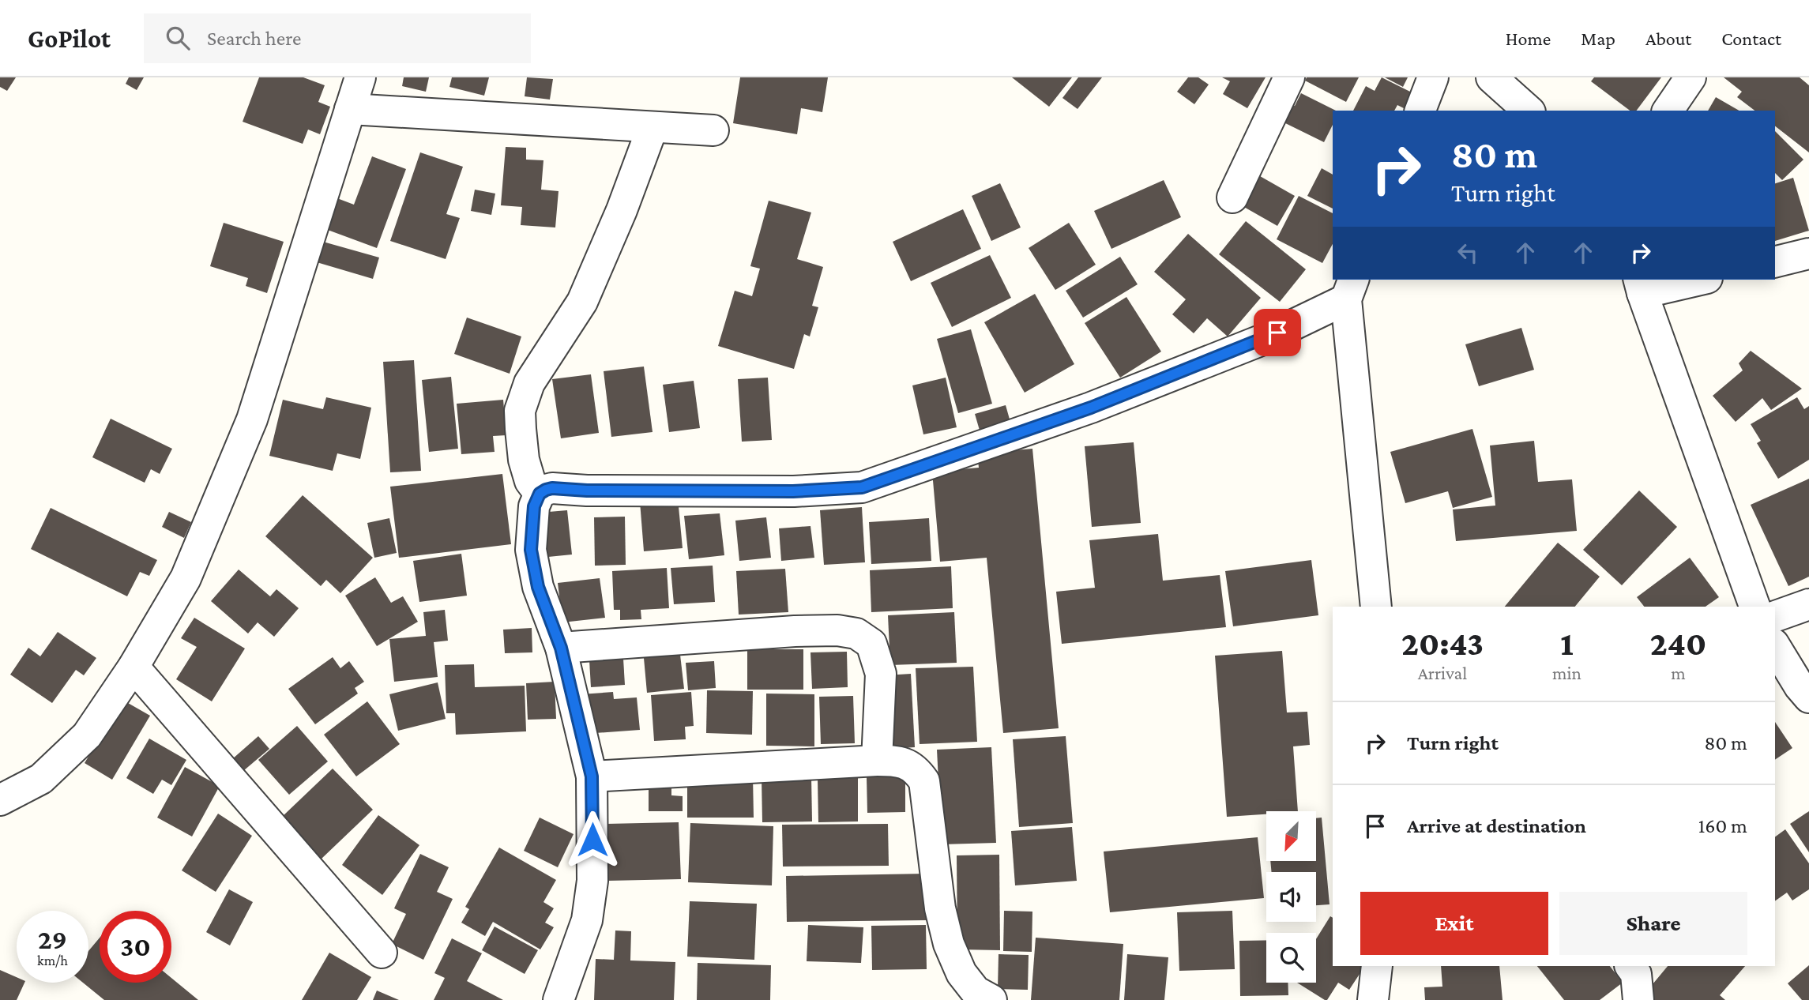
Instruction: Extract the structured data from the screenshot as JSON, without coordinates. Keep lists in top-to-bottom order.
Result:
{
  "north": "bottom left",
  "page": {
    "header": "GoPilot",
    "search": "Search here",
    "nav": [
      "Home",
      "Map",
      "About",
      "Contact"
    ],
    "turn": ["80 m", "Turn right"],
    "eta": [
      "20:43",
      "Arrival",
      "1",
      "min",
      "240",
      "m"
    ],
    "list": [
      {
        "name": "Turn right",
        "value": "80 m"
      },
      {
        "name": "Arrive at destination",
        "value": "160 m"
      }
    ],
    "buttons": ["Exit", "Share"],
    "speed": "29 km/h",
    "limit": "30"
  }
}
